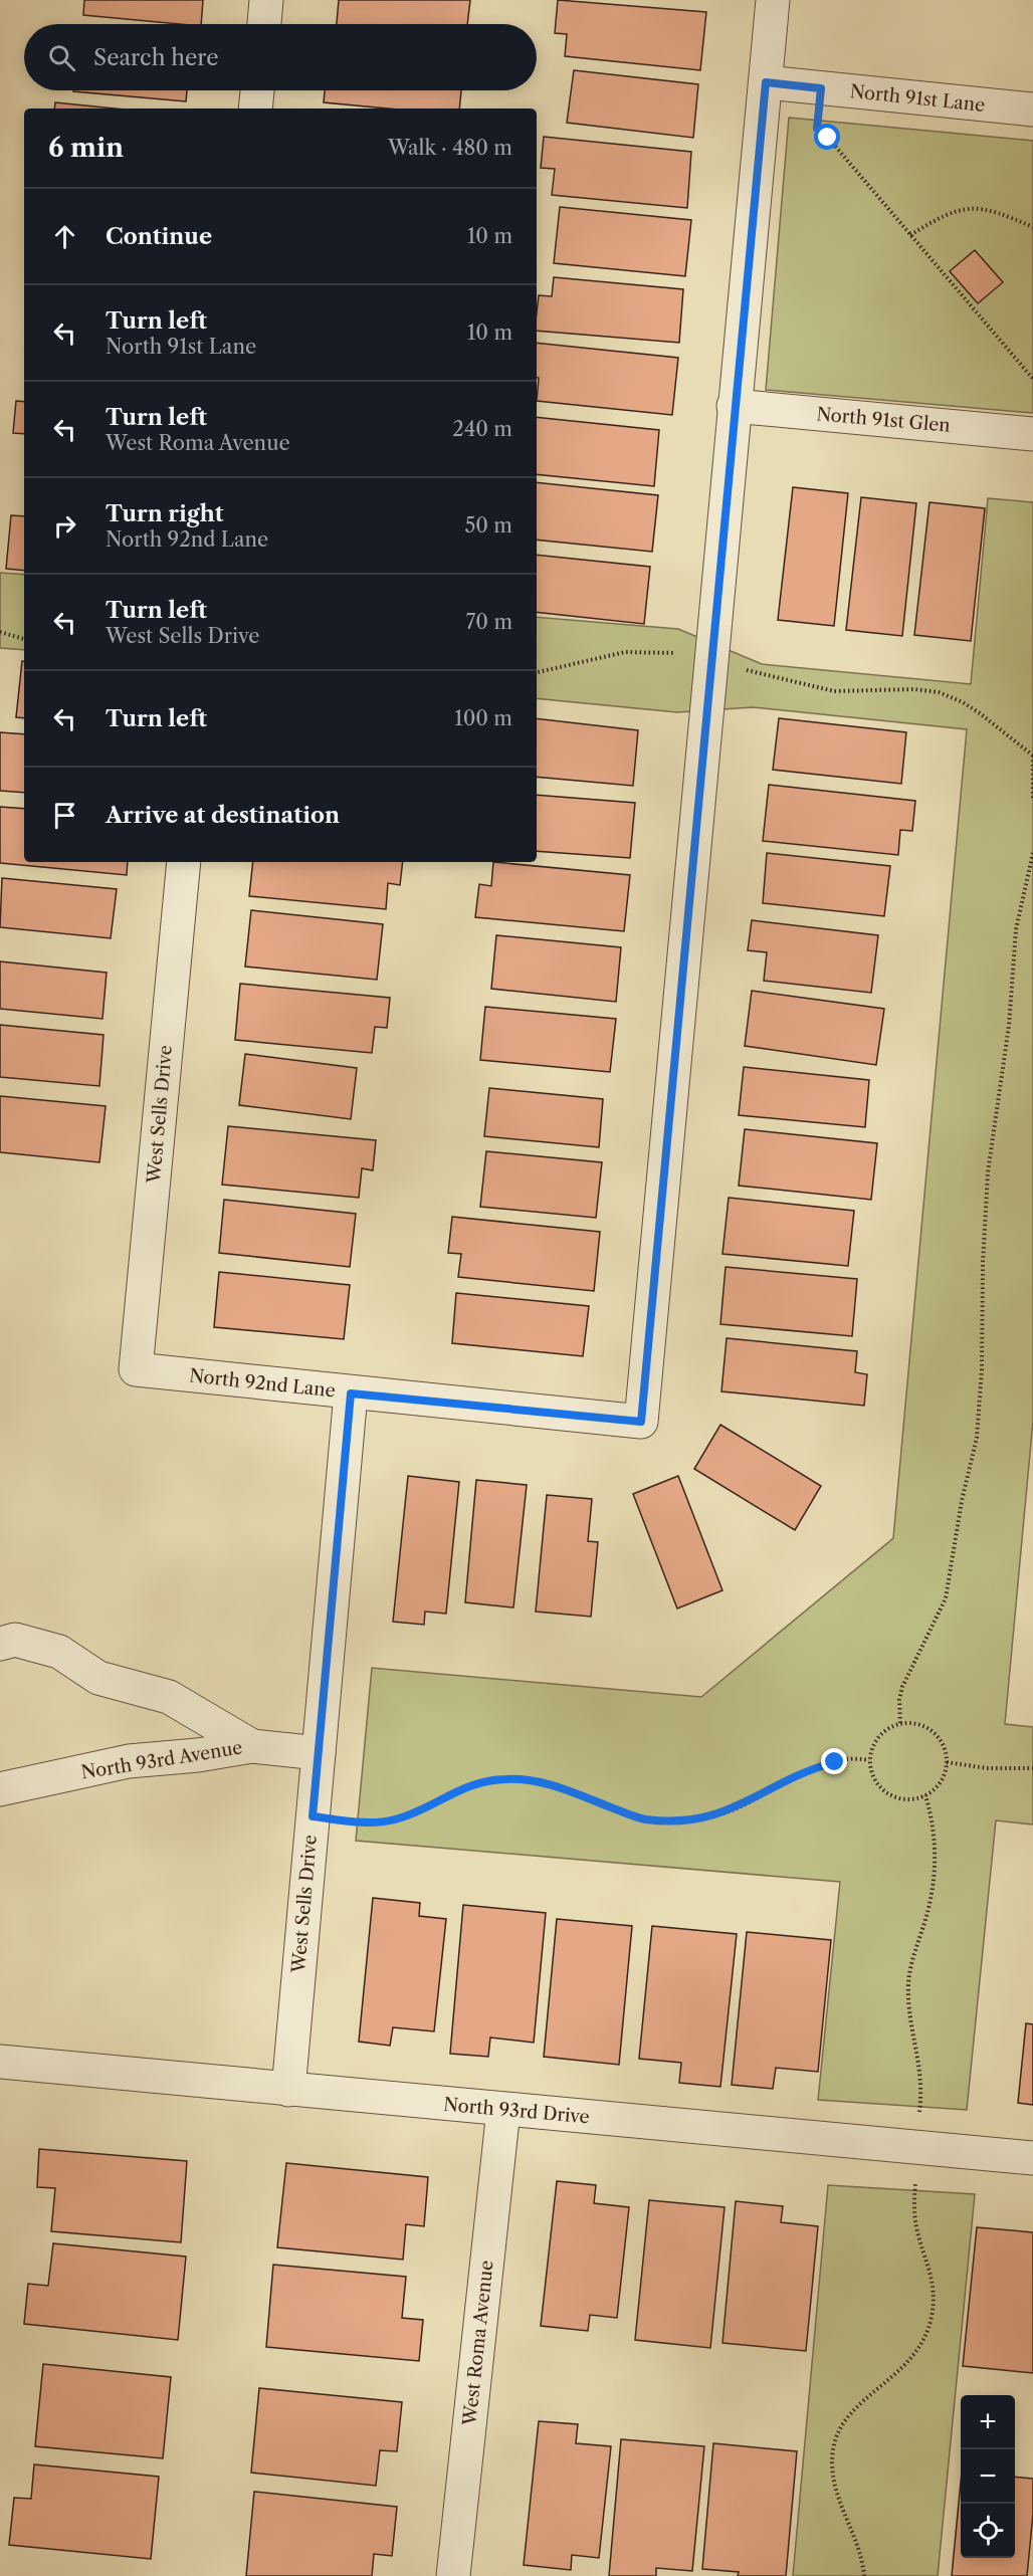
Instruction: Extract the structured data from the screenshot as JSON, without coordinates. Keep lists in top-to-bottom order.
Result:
{
  "streets": {
    "street": [
      "North 91st Lane",
      "North 91st Glen",
      "West Sells Drive",
      "North 92nd Lane",
      "North 93rd Avenue",
      "North 93rd Drive",
      "West Roma Avenue"
    ]
  },
  "crossings": [
    ["West Sells Drive", "North 92nd Lane"],
    ["West Sells Drive", "North 93rd Avenue"],
    ["West Sells Drive", "North 93rd Drive"],
    ["North 93rd Drive", "West Roma Avenue"]
  ],
  "page": {
    "search": "Search here",
    "heading": ["6 min", "Walk · 480 m"],
    "list": [
      ["Continue", "10 m"],
      ["Turn left", "North 91st Lane", "10 m"],
      ["Turn left", "West Roma Avenue", "240 m"],
      ["Turn right", "North 92nd Lane", "50 m"],
      ["Turn left", "West Sells Drive", "70 m"],
      ["Turn left", "100 m"],
      "Arrive at destination"
    ],
    "map_buttons": ["+", "−"]
  }
}
